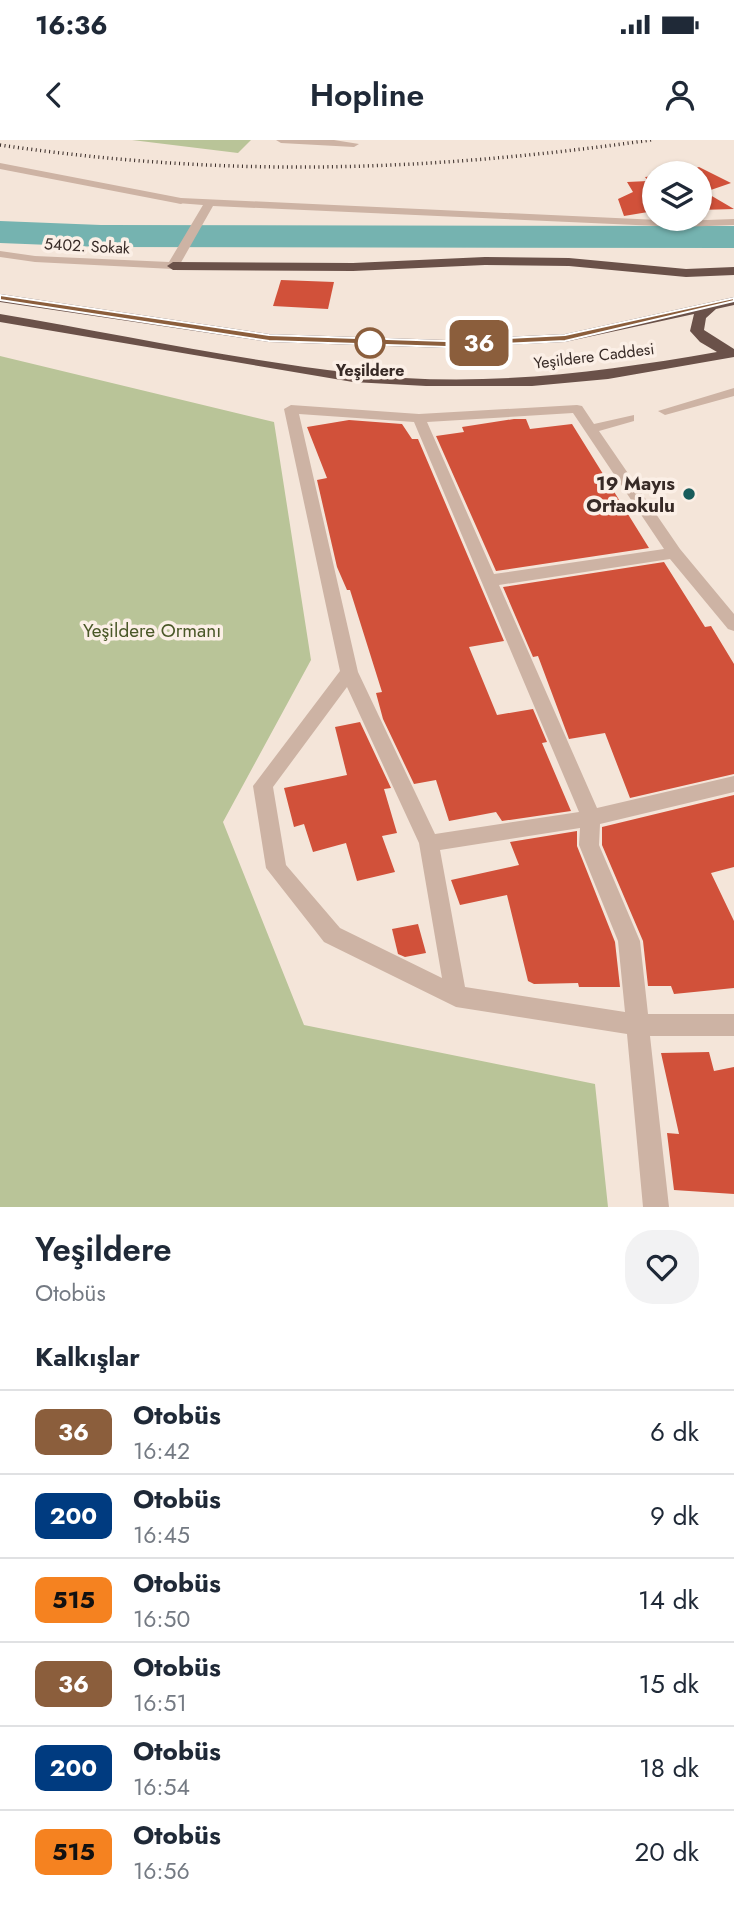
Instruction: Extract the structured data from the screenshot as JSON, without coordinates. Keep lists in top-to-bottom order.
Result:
{
  "streets": {
    "highway": ["Yeşildere Caddesi"],
    "street": ["5402. Sokak"]
  },
  "parks": ["Yeşildere Ormanı"],
  "places": ["Yeşildere", "19 Mayıs Ortaokulu"],
  "lines": ["bus line 36"],
  "page": {
    "status": "16:36",
    "header": "Hopline",
    "on_map": "36",
    "heading": [
      ["Yeşildere", "Otobüs"],
      "Kalkışlar"
    ],
    "list": [
      {
        "mark": "36",
        "name": "Otobüs",
        "note": "16:42",
        "value": "6 dk"
      },
      {
        "mark": "200",
        "name": "Otobüs",
        "note": "16:45",
        "value": "9 dk"
      },
      {
        "mark": "515",
        "name": "Otobüs",
        "note": "16:50",
        "value": "14 dk"
      },
      {
        "mark": "36",
        "name": "Otobüs",
        "note": "16:51",
        "value": "15 dk"
      },
      {
        "mark": "200",
        "name": "Otobüs",
        "note": "16:54",
        "value": "18 dk"
      },
      {
        "mark": "515",
        "name": "Otobüs",
        "note": "16:56",
        "value": "20 dk"
      }
    ]
  }
}
